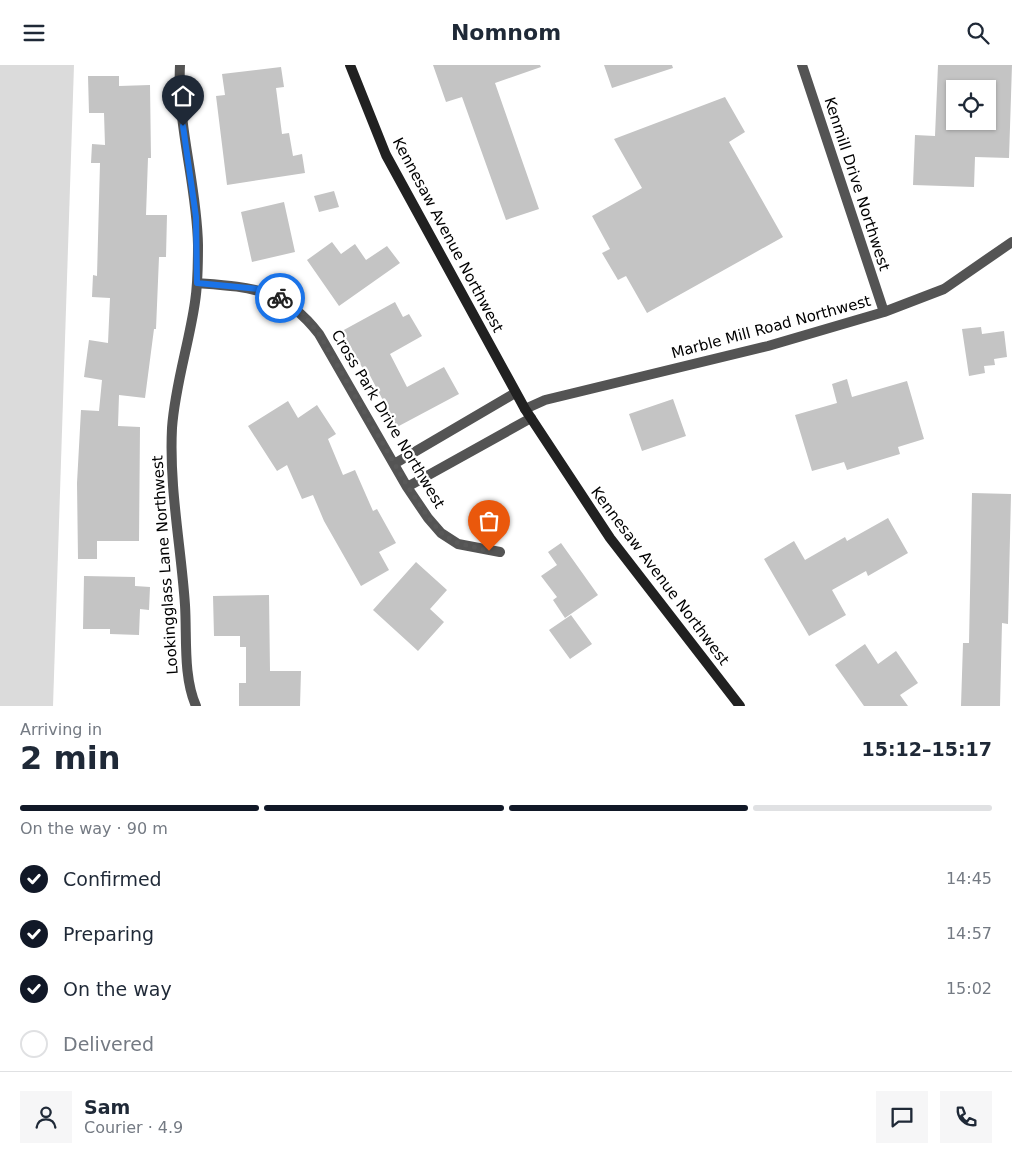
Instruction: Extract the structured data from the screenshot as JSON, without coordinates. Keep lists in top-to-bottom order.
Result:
{
  "streets": {
    "street": [
      "Kenmill Drive Northwest",
      "Kennesaw Avenue Northwest",
      "Marble Mill Road Northwest",
      "Cross Park Drive Northwest",
      "Lookingglass Lane Northwest"
    ]
  },
  "crossings": [
    ["Kenmill Drive Northwest", "Marble Mill Road Northwest"],
    ["Kennesaw Avenue Northwest", "Marble Mill Road Northwest"],
    ["Cross Park Drive Northwest", "Lookingglass Lane Northwest"]
  ],
  "page": {
    "header": "Nomnom",
    "heading": ["2 min", "Arriving in", "15:12–15:17"],
    "panel": ["Sam", "Courier · 4.9"],
    "bar": "On the way · 90 m",
    "list": [
      ["Confirmed", "14:45"],
      ["Preparing", "14:57"],
      ["On the way", "15:02"],
      "Delivered"
    ]
  }
}
